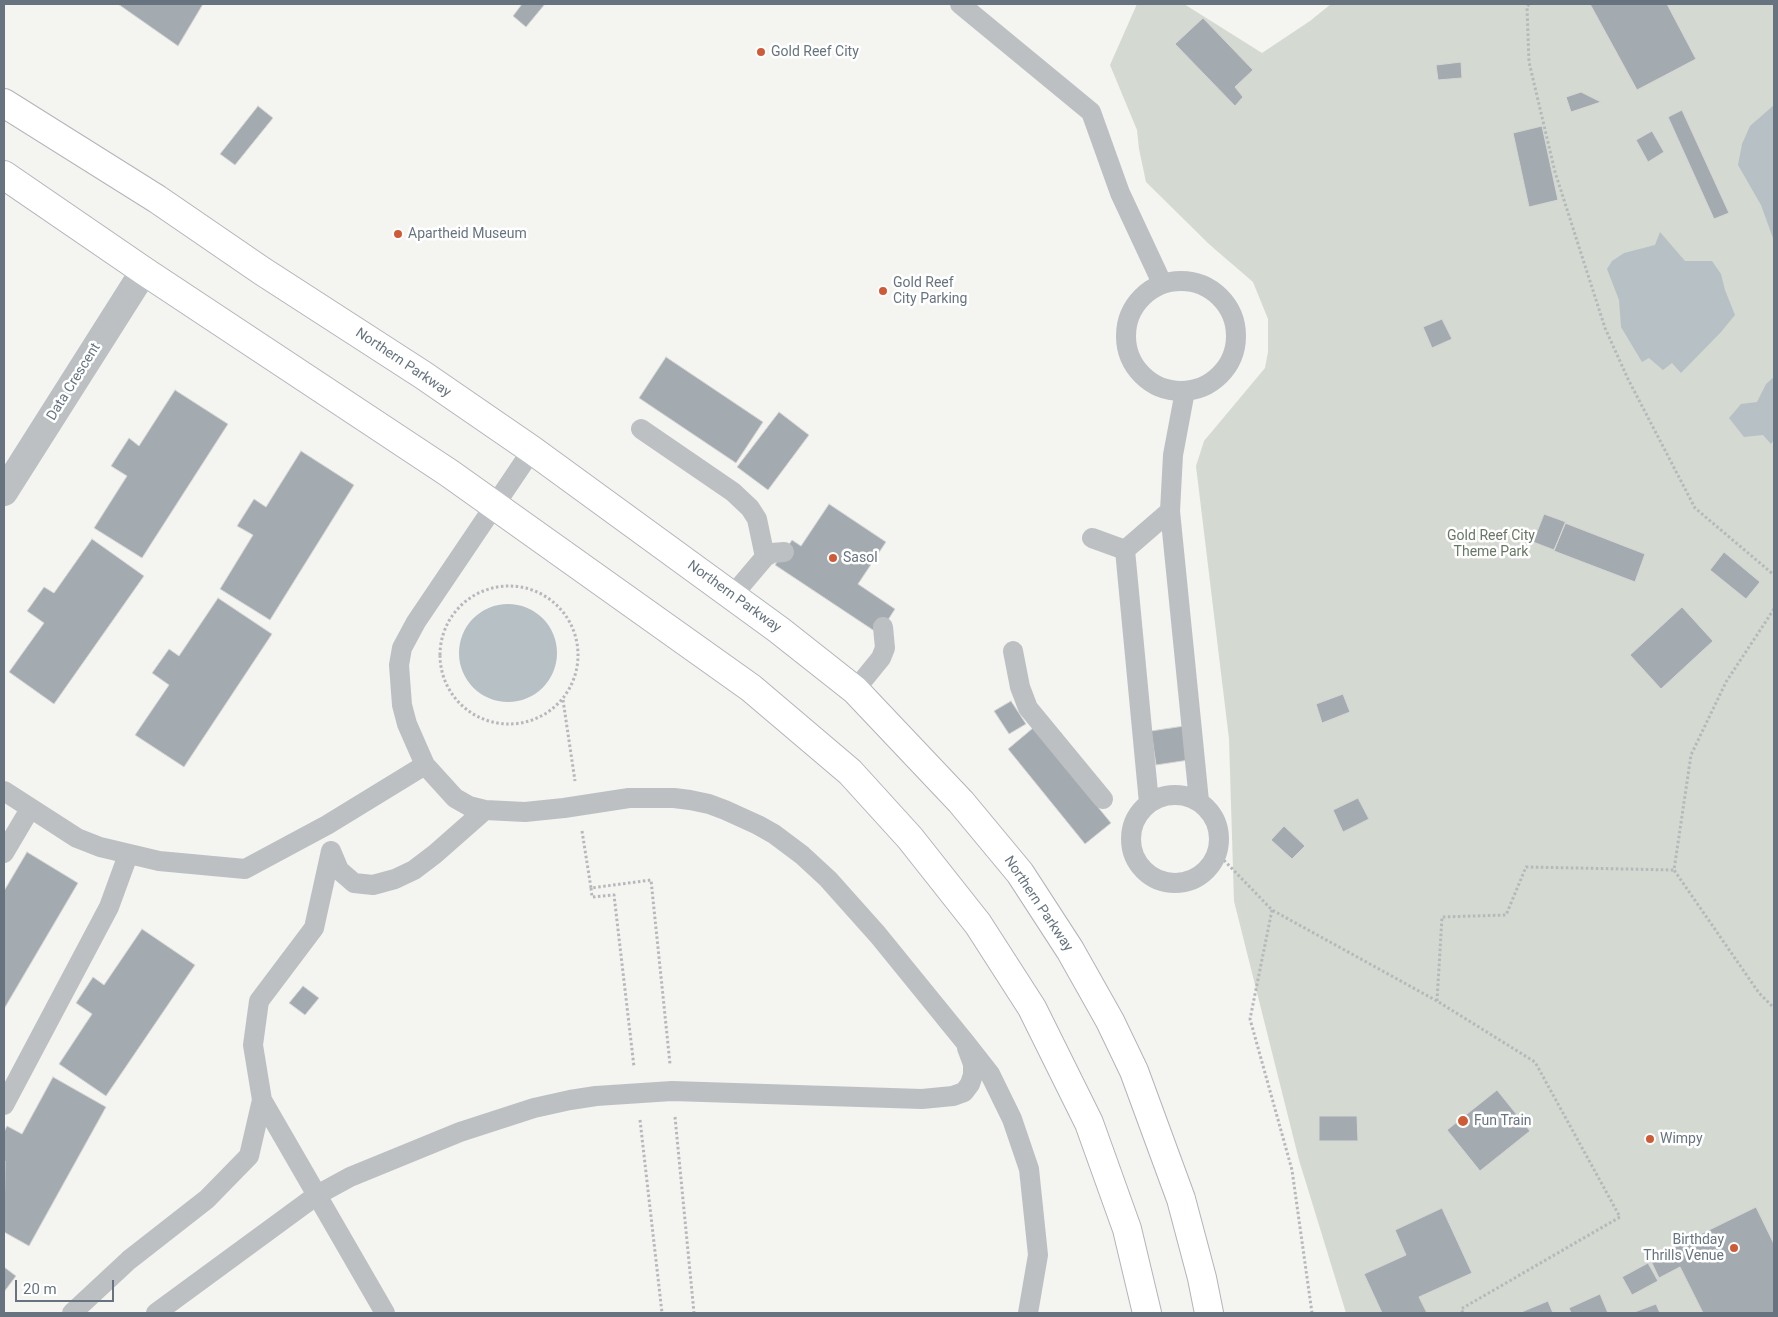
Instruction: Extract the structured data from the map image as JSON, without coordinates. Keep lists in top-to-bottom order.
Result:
{
  "streets": {
    "main road": ["Northern Parkway"],
    "street": ["Data Crescent"]
  },
  "parks": ["Gold Reef City Theme Park"],
  "places": [
    "Gold Reef City",
    "Apartheid Museum",
    "Gold Reef City Parking",
    "Sasol",
    "Fun Train",
    "Wimpy",
    "Birthday Thrills Venue"
  ],
  "scale_bar": "20 m"
}
